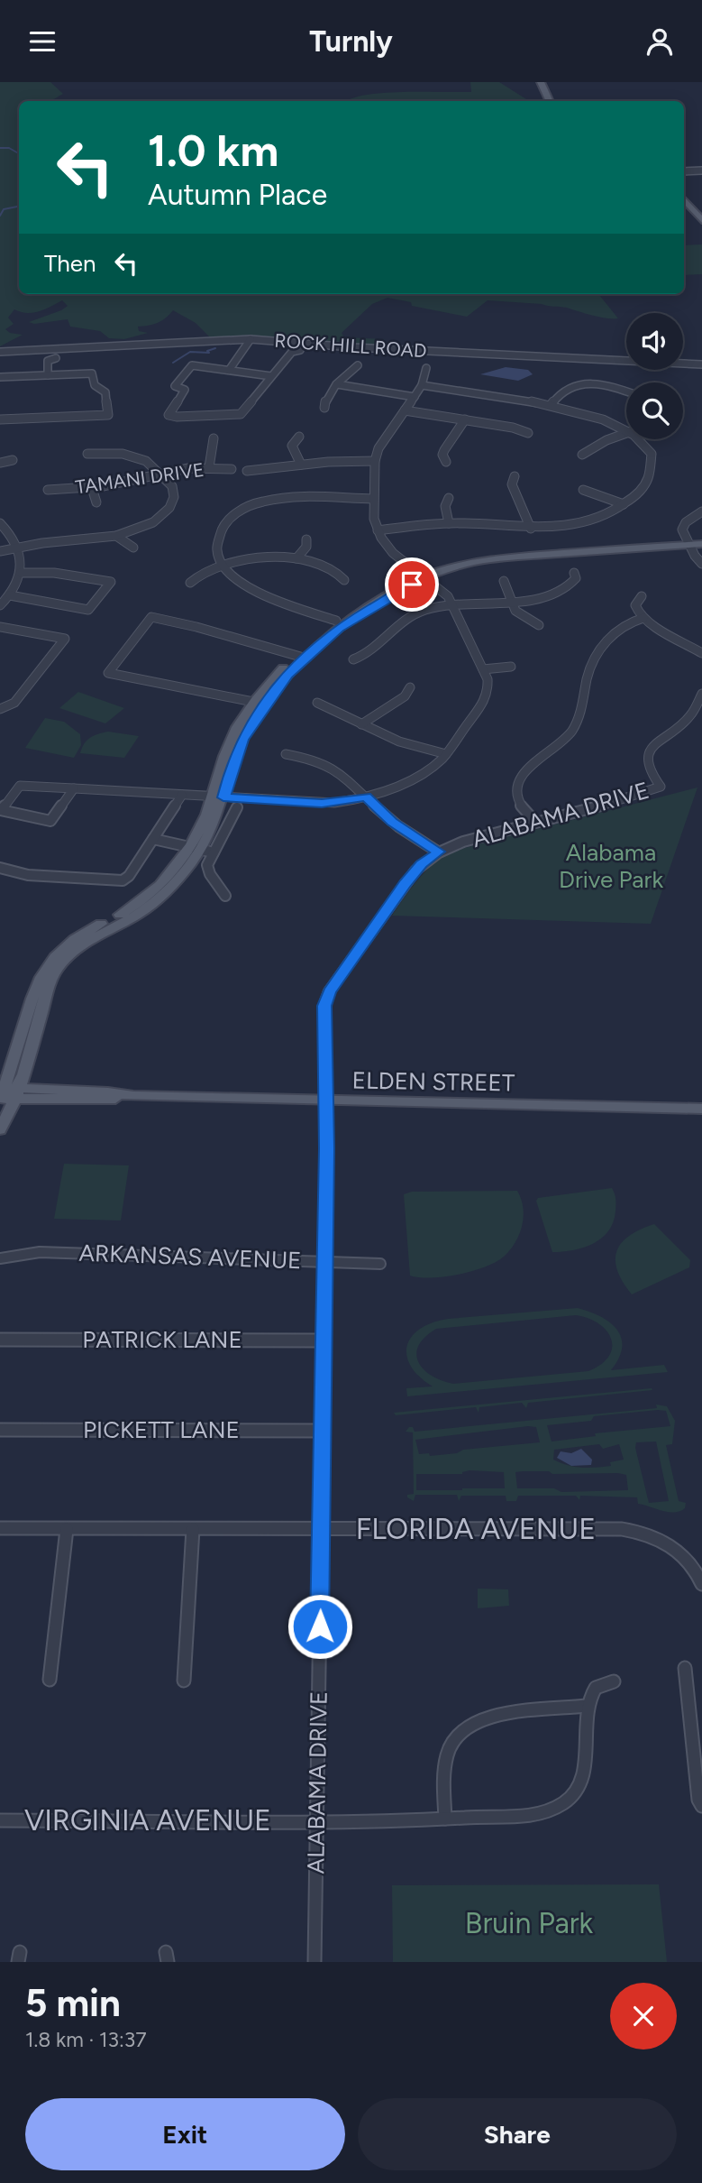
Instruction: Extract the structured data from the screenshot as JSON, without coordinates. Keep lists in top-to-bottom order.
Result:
{
  "streets": {
    "main road": ["ELDEN STREET"],
    "street": [
      "ROCK HILL ROAD",
      "TAMANI DRIVE",
      "ALABAMA DRIVE",
      "ARKANSAS AVENUE",
      "PATRICK LANE",
      "PICKETT LANE",
      "FLORIDA AVENUE",
      "VIRGINIA AVENUE"
    ]
  },
  "crossings": [
    ["ALABAMA DRIVE", "ELDEN STREET"],
    ["ALABAMA DRIVE", "ARKANSAS AVENUE"],
    ["ALABAMA DRIVE", "PATRICK LANE"],
    ["ALABAMA DRIVE", "PICKETT LANE"],
    ["ALABAMA DRIVE", "FLORIDA AVENUE"],
    ["ALABAMA DRIVE", "VIRGINIA AVENUE"]
  ],
  "parks": ["Alabama Drive Park", "Bruin Park"],
  "page": {
    "header": "Turnly",
    "turn": ["1.0 km", "Autumn Place"],
    "then": "Then",
    "heading": ["5 min", "1.8 km · 13:37"],
    "buttons": ["Exit", "Share"]
  }
}
